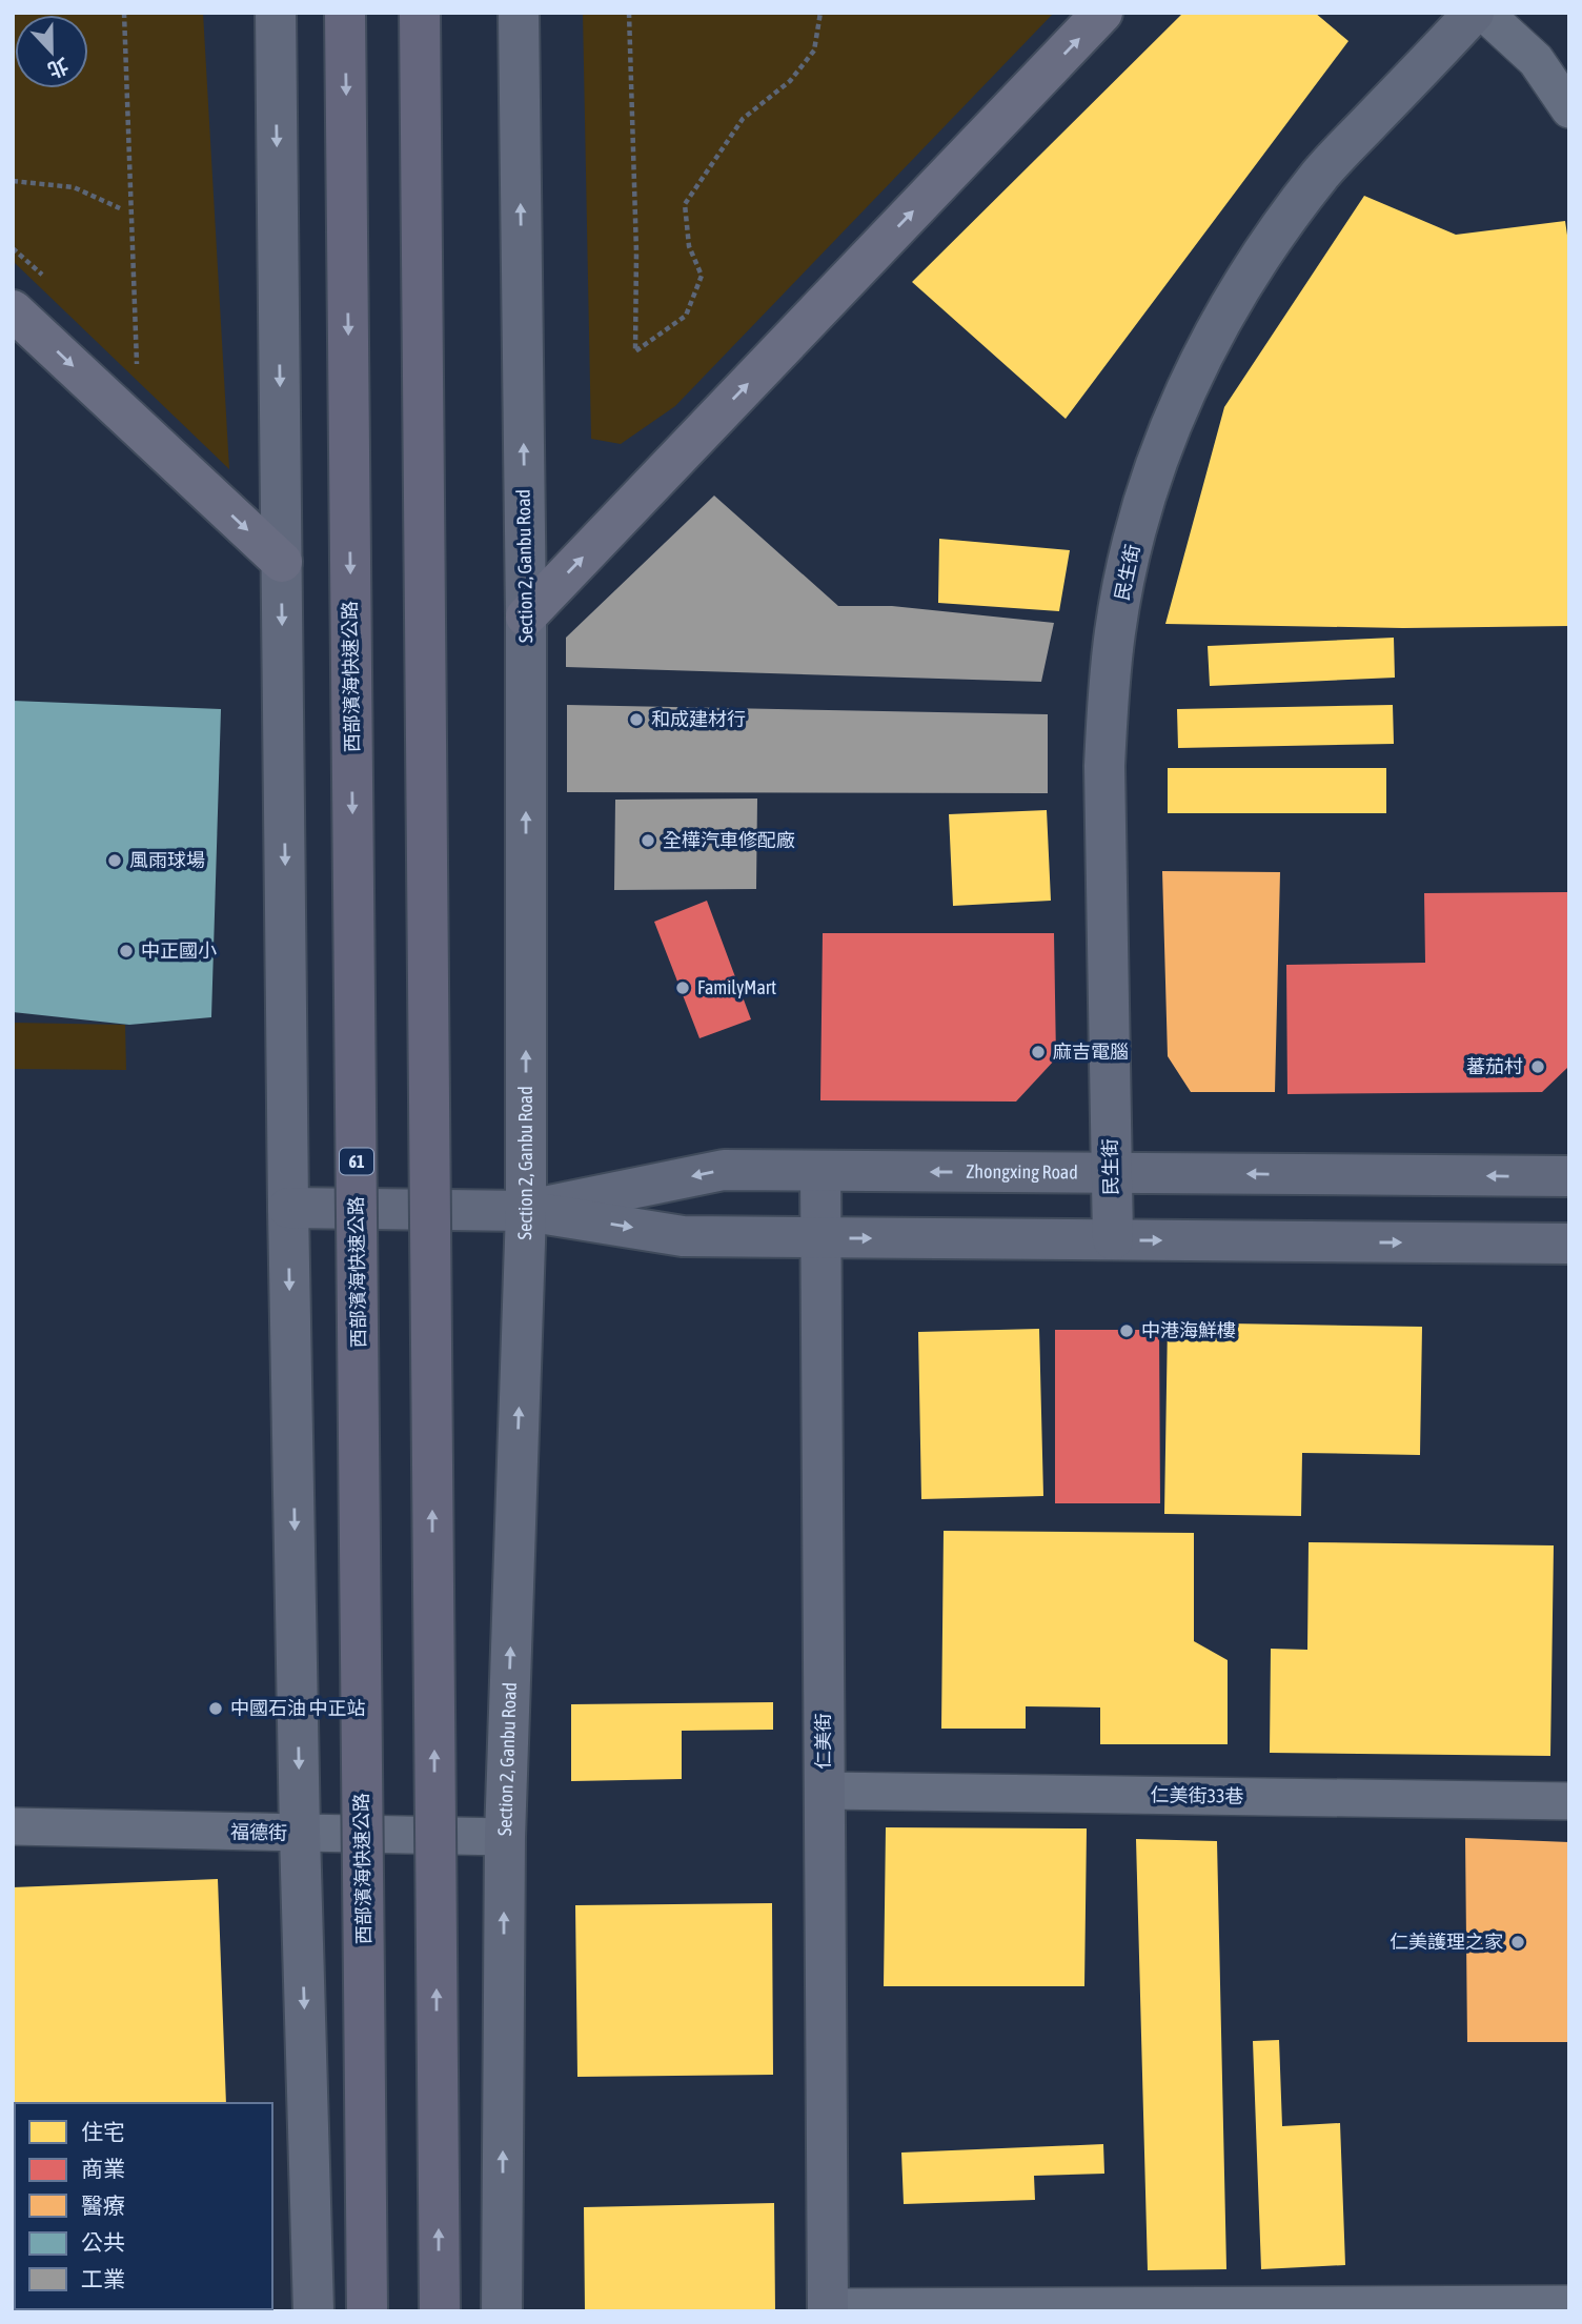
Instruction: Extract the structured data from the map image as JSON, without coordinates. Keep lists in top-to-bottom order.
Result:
{
  "streets": {
    "highway": ["西部濱海快速公路", "61"],
    "street": [
      "Section 2, Ganbu Road",
      "民生街",
      "Zhongxing Road",
      "仁美街",
      "仁美街33巷",
      "福德街"
    ]
  },
  "crossings": [
    ["Section 2, Ganbu Road", "Zhongxing Road"],
    ["Section 2, Ganbu Road", "福德街"],
    ["民生街", "Zhongxing Road"],
    ["Zhongxing Road", "仁美街"],
    ["仁美街", "仁美街33巷"]
  ],
  "places": [
    "和成建材行",
    "全樺汽車修配廠",
    "風雨球場",
    "中正國小",
    "FamilyMart",
    "麻吉電腦",
    "蕃茄村",
    "中港海鮮樓",
    "中國石油 中正站",
    "仁美護理之家"
  ],
  "legend": [
    "住宅",
    "商業",
    "醫療",
    "公共",
    "工業"
  ],
  "north": "bottom"
}
